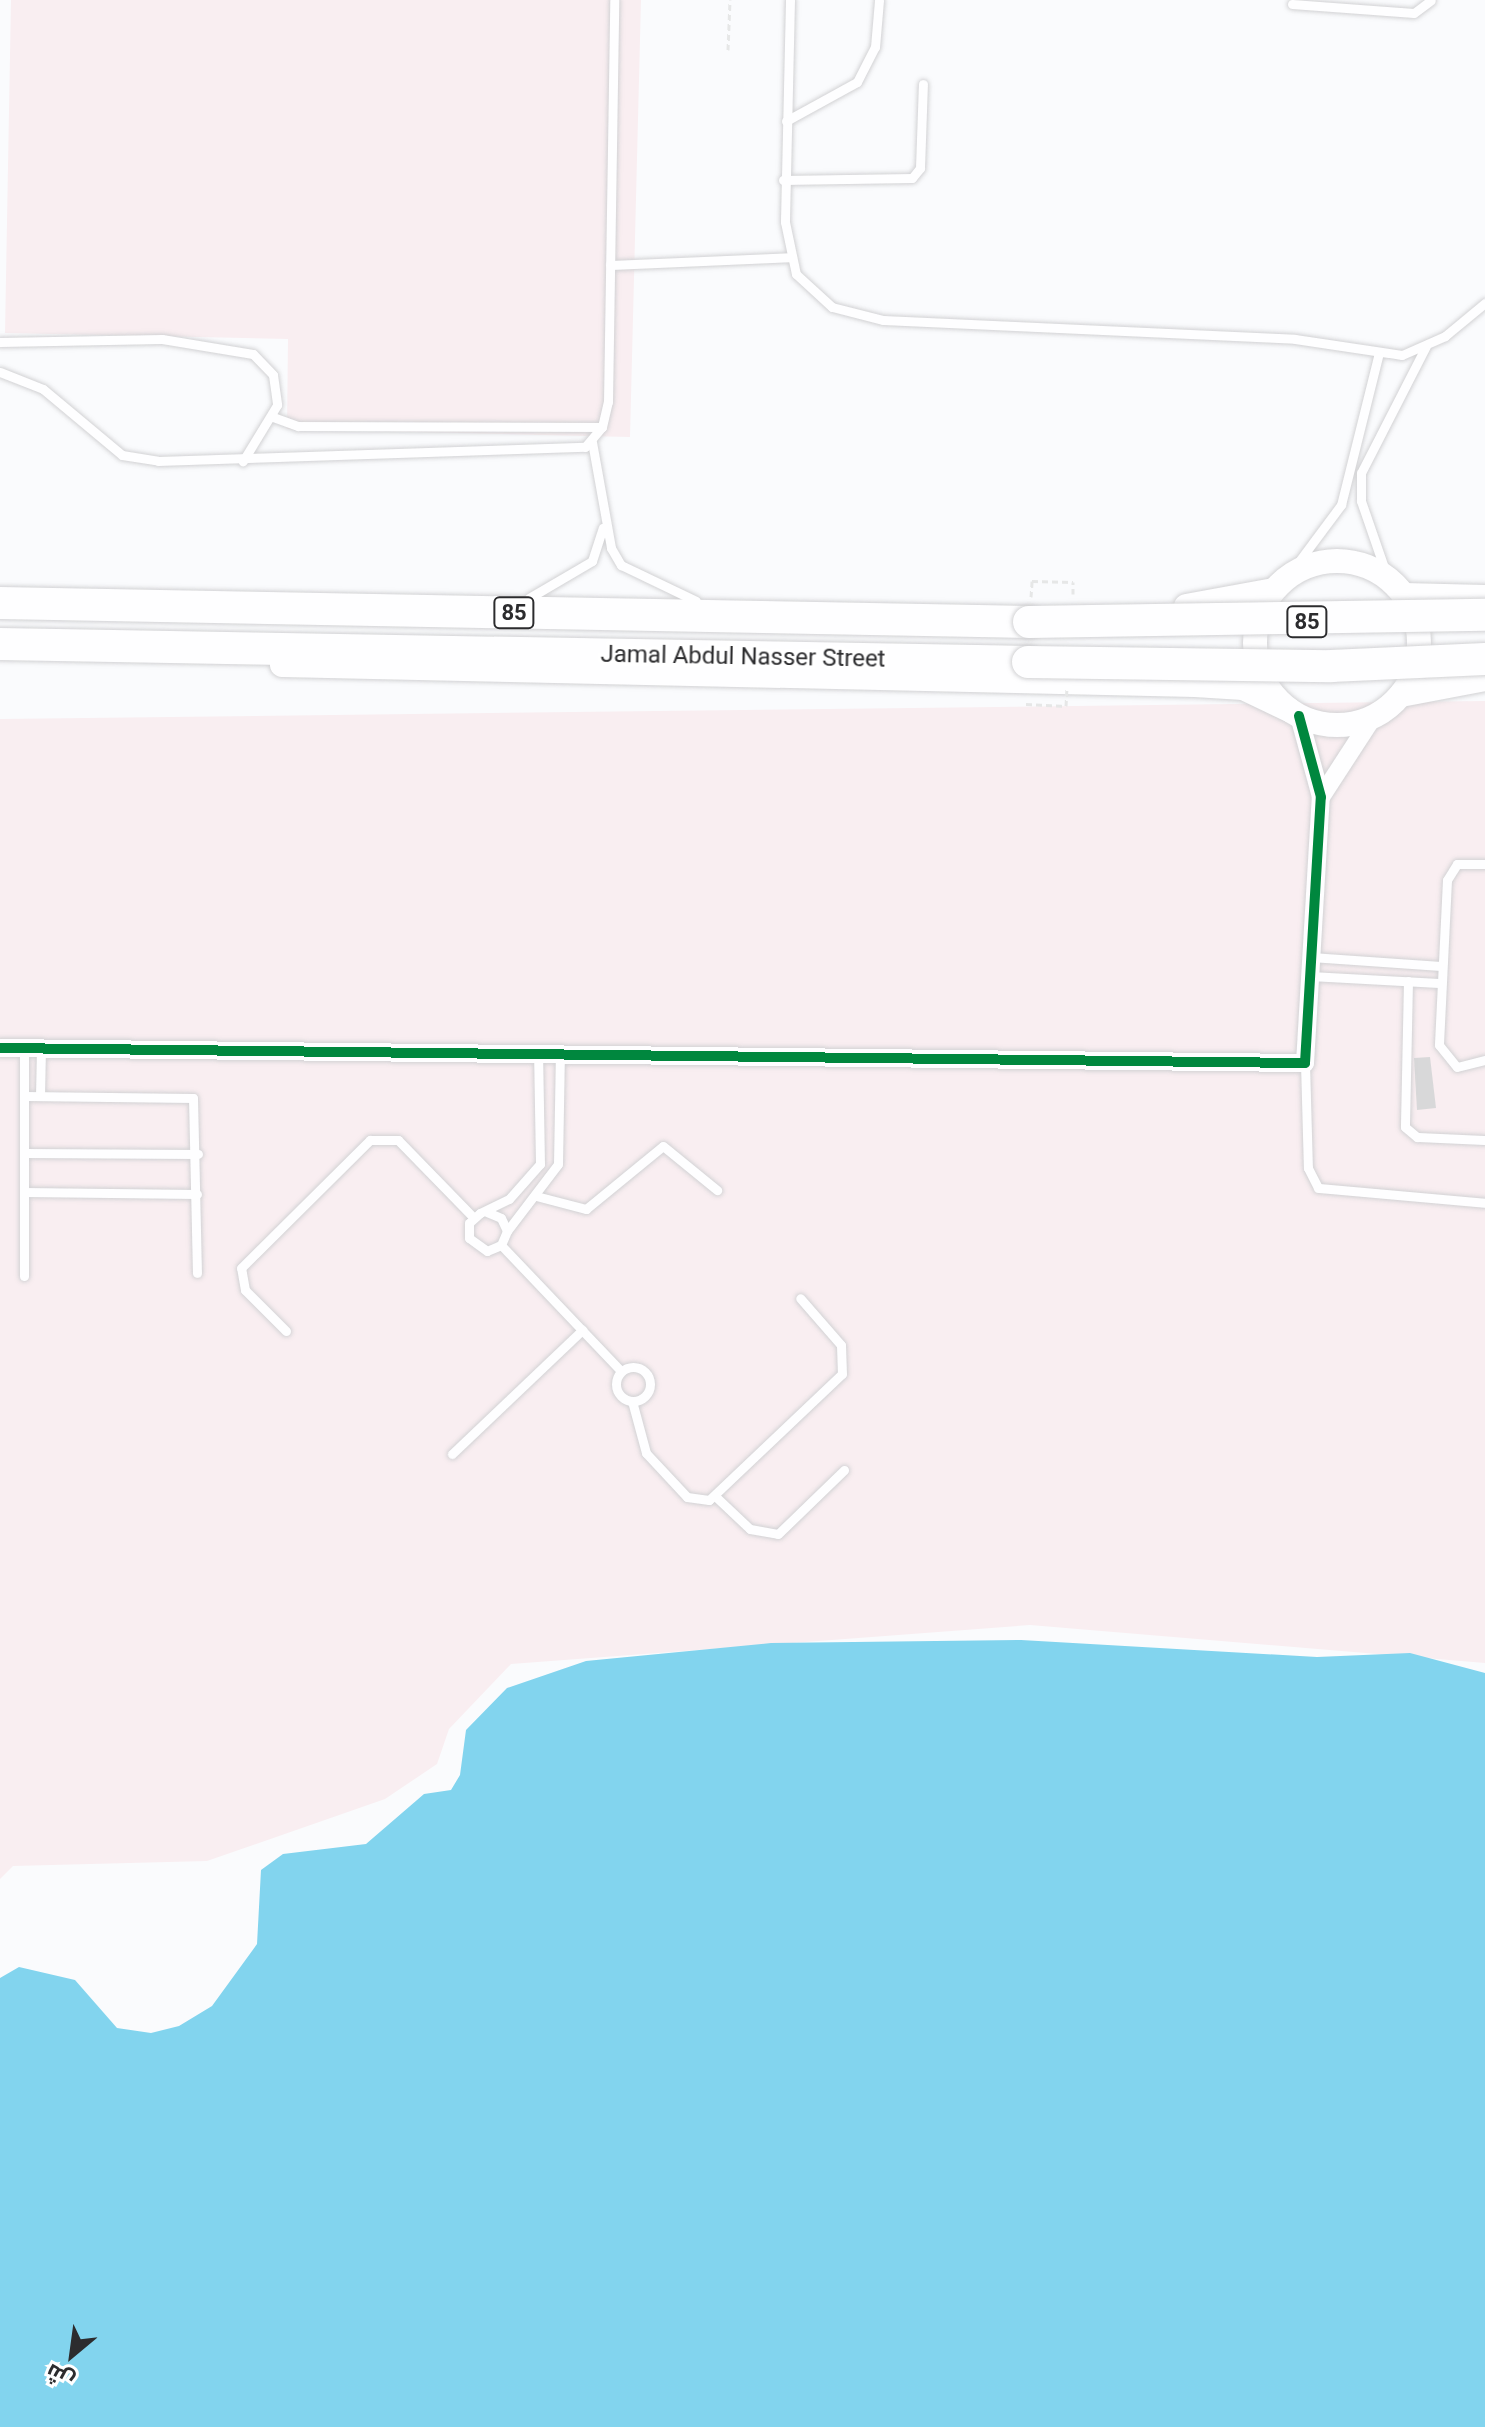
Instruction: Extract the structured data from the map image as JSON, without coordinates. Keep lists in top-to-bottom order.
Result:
{
  "streets": {
    "highway": ["85", "Jamal Abdul Nasser Street"]
  },
  "north": "bottom left"
}
